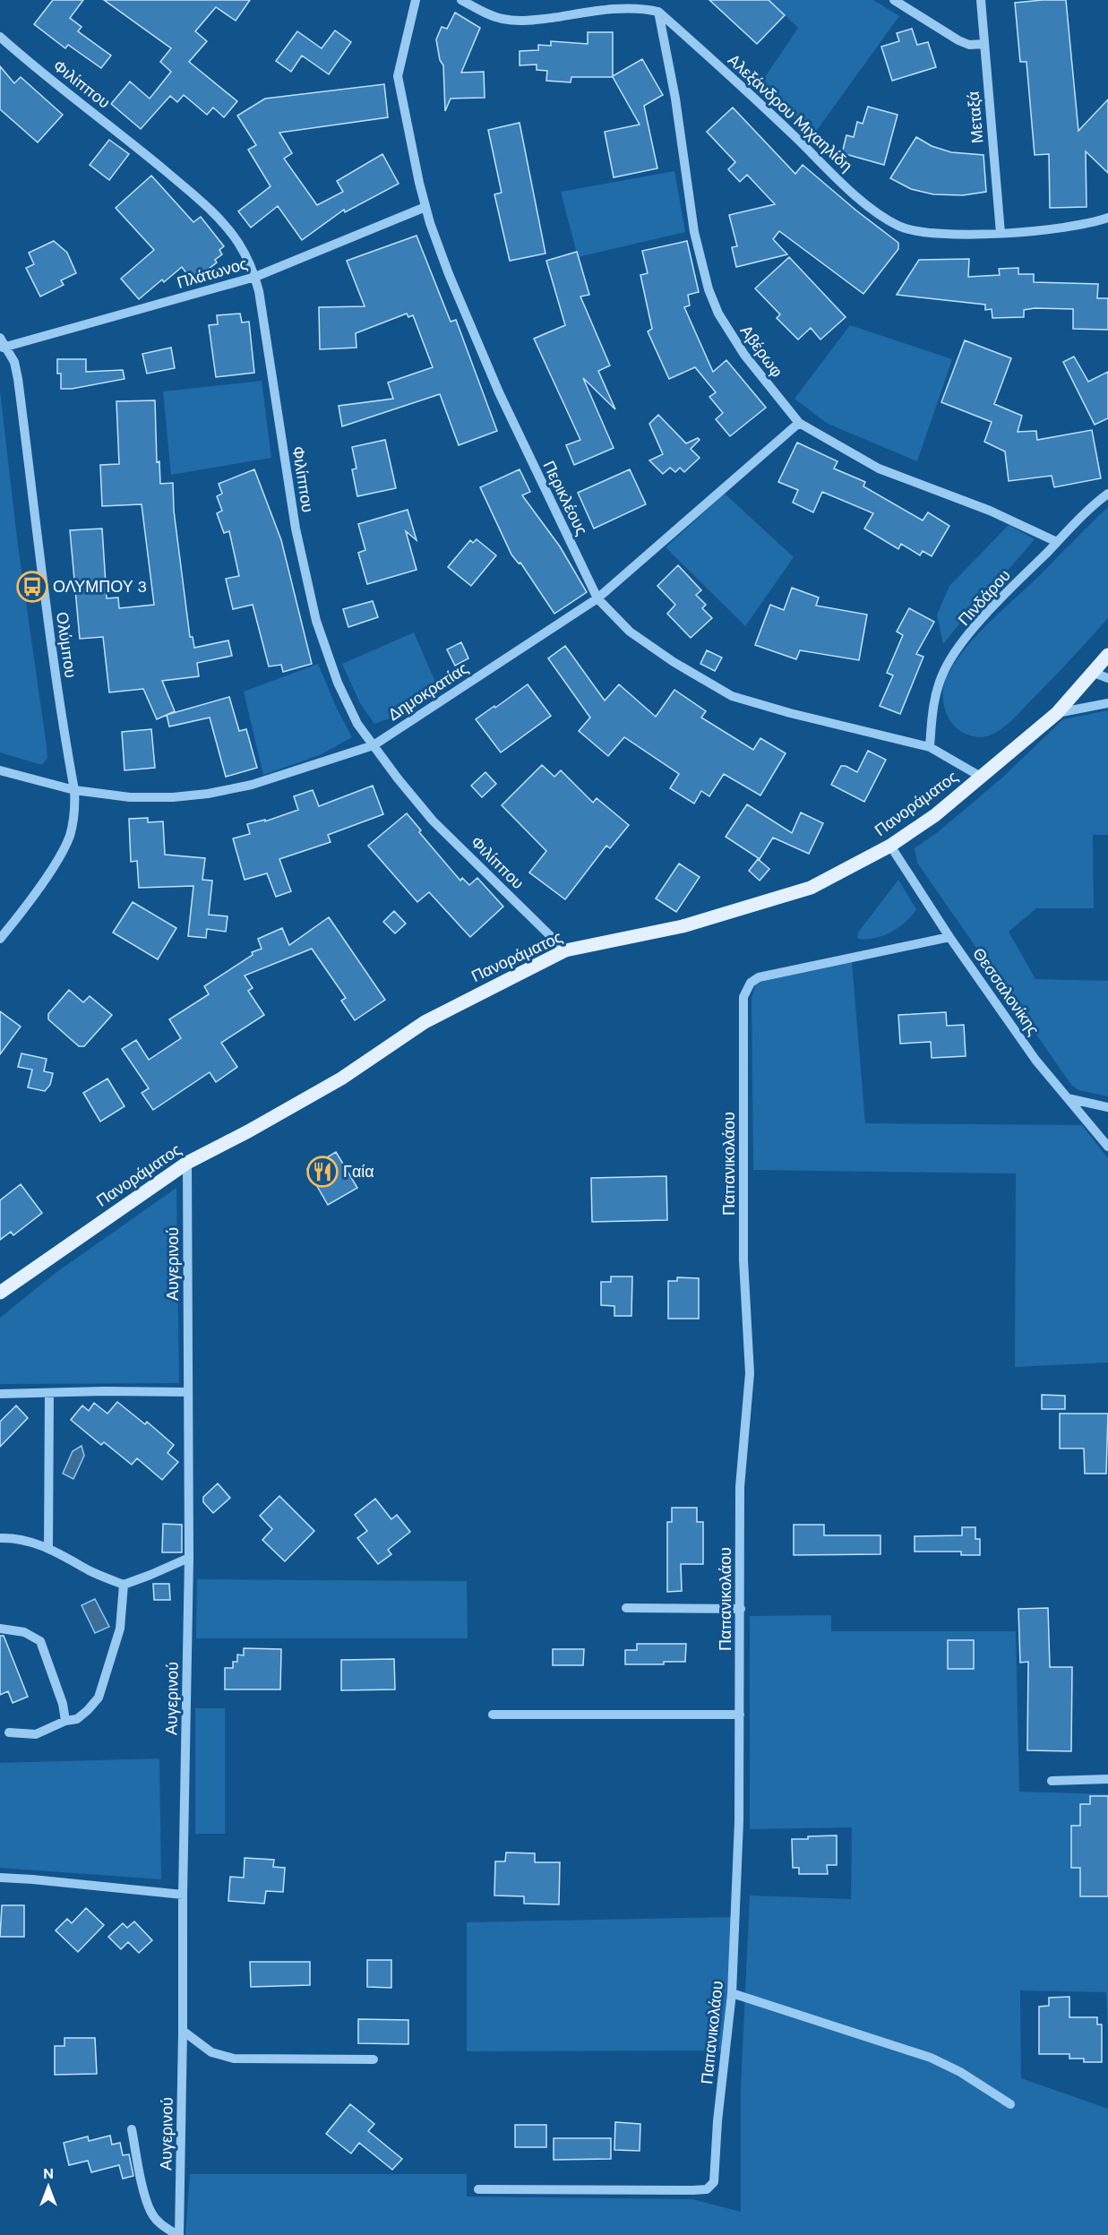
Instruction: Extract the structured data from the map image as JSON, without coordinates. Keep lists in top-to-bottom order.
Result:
{
  "streets": {
    "main road": ["Πανοράματος"],
    "street": [
      "Φιλίππου",
      "Aλεξάνδρου Mιχαηλίδη",
      "Μεταξά",
      "Πλάτωνος",
      "Αβέρωφ",
      "Περικλέους",
      "Πινδάρου",
      "Ολύμπου",
      "Δημοκρατίας",
      "Θεσσαλονίκης",
      "Παπανικολάου",
      "Αυγερινού"
    ]
  },
  "crossings": [
    ["Φιλίππου", "Πλάτωνος"],
    ["Φιλίππου", "Δημοκρατίας"],
    ["Φιλίππου", "Πανοράματος"],
    ["Aλεξάνδρου Mιχαηλίδη", "Μεταξά"],
    ["Aλεξάνδρου Mιχαηλίδη", "Αβέρωφ"],
    ["Πλάτωνος", "Περικλέους"],
    ["Πλάτωνος", "Ολύμπου"],
    ["Αβέρωφ", "Πινδάρου"],
    ["Αβέρωφ", "Δημοκρατίας"],
    ["Περικλέους", "Πινδάρου"],
    ["Περικλέους", "Δημοκρατίας"],
    ["Περικλέους", "Πανοράματος"],
    ["Ολύμπου", "Δημοκρατίας"],
    ["Πανοράματος", "Θεσσαλονίκης"],
    ["Πανοράματος", "Αυγερινού"],
    ["Θεσσαλονίκης", "Παπανικολάου"]
  ],
  "places": {
    "bus stop": ["ΟΛΥΜΠΟΥ 3"],
    "restaurant": ["Γαία"]
  },
  "north": "top"
}
